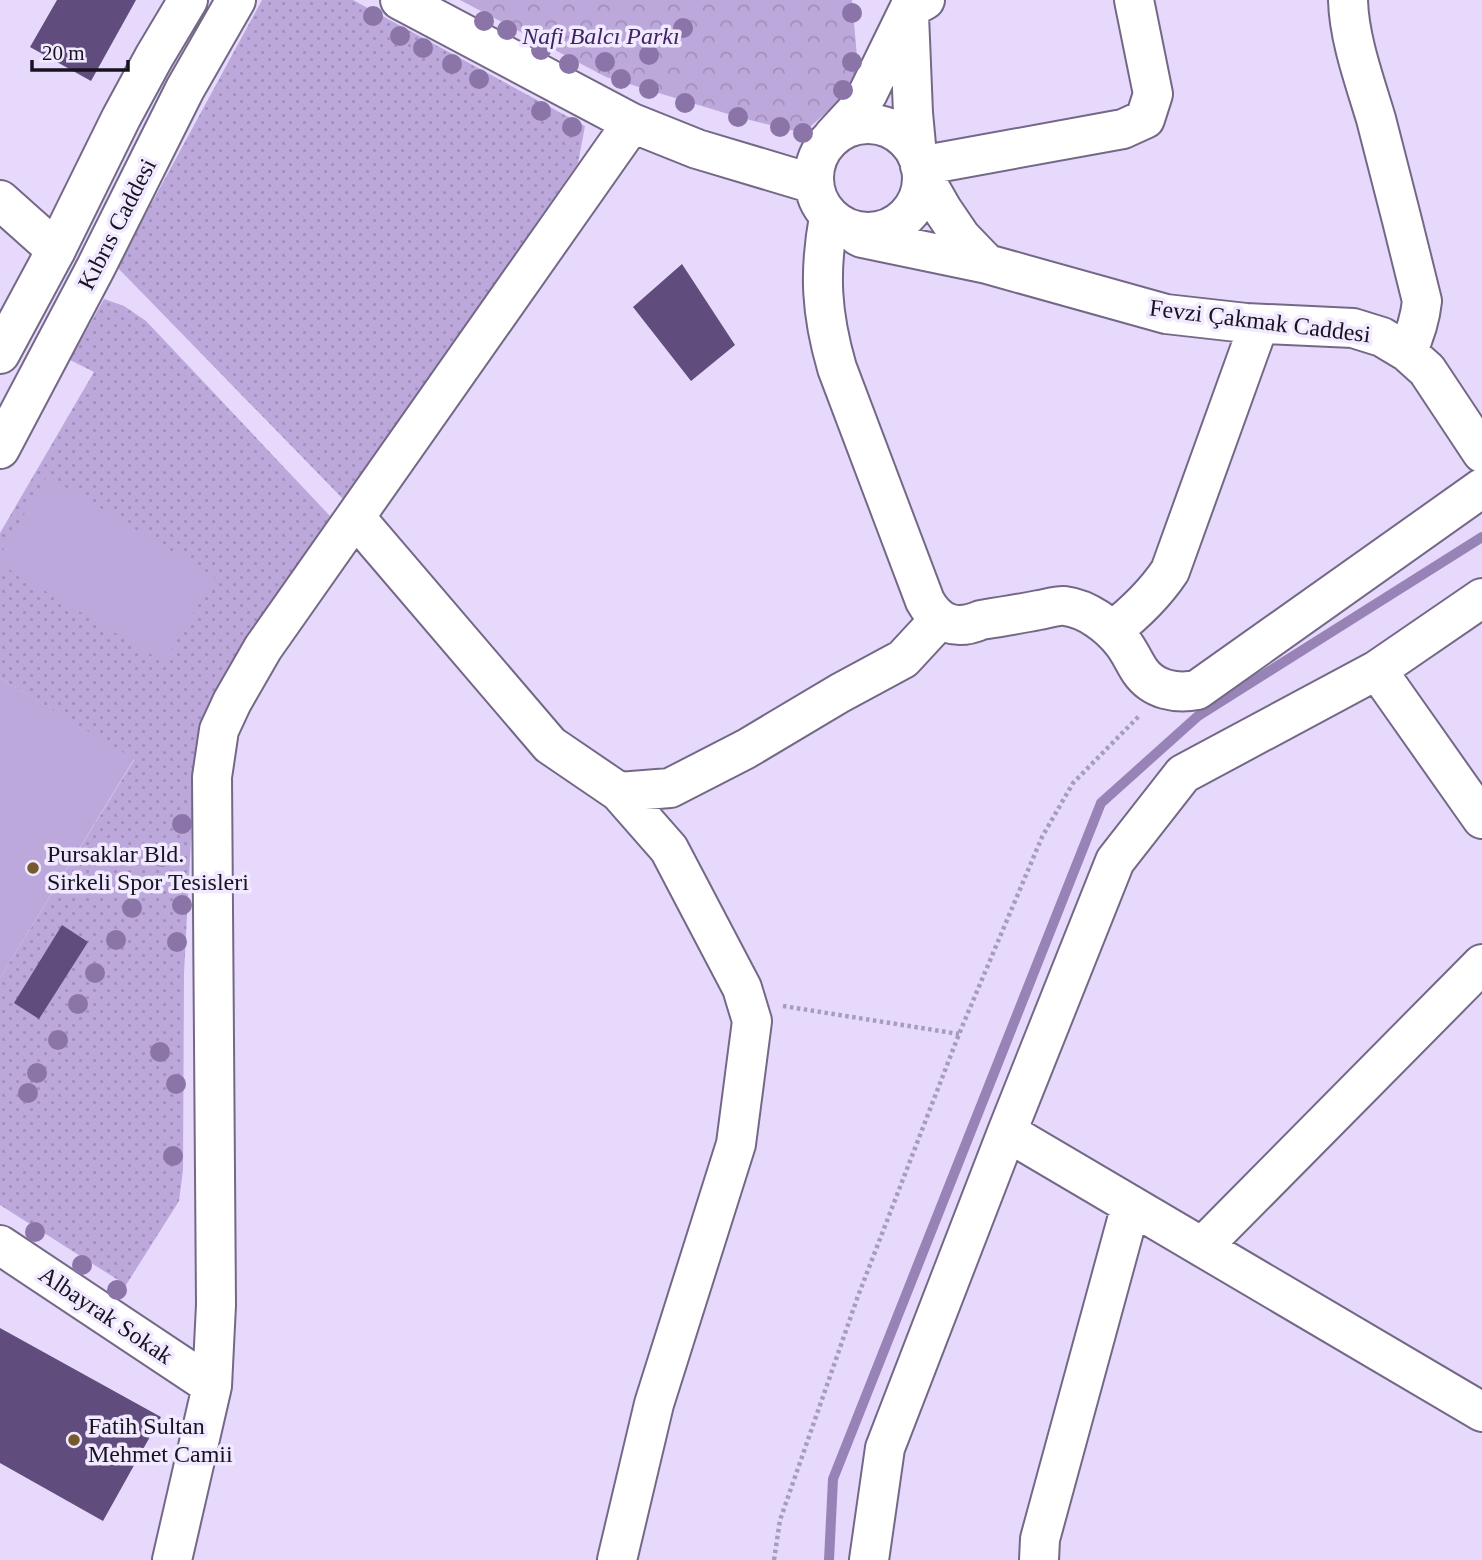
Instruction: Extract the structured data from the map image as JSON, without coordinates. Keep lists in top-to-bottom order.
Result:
{
  "streets": {
    "street": ["Kıbrıs Caddesi", "Fevzi Çakmak Caddesi", "Albayrak Sokak"]
  },
  "parks": ["Nafi Balcı Parkı"],
  "places": ["Pursaklar Bld. Sirkeli Spor Tesisleri", "Fatih Sultan Mehmet Camii"],
  "scale_bar": "20 m"
}
